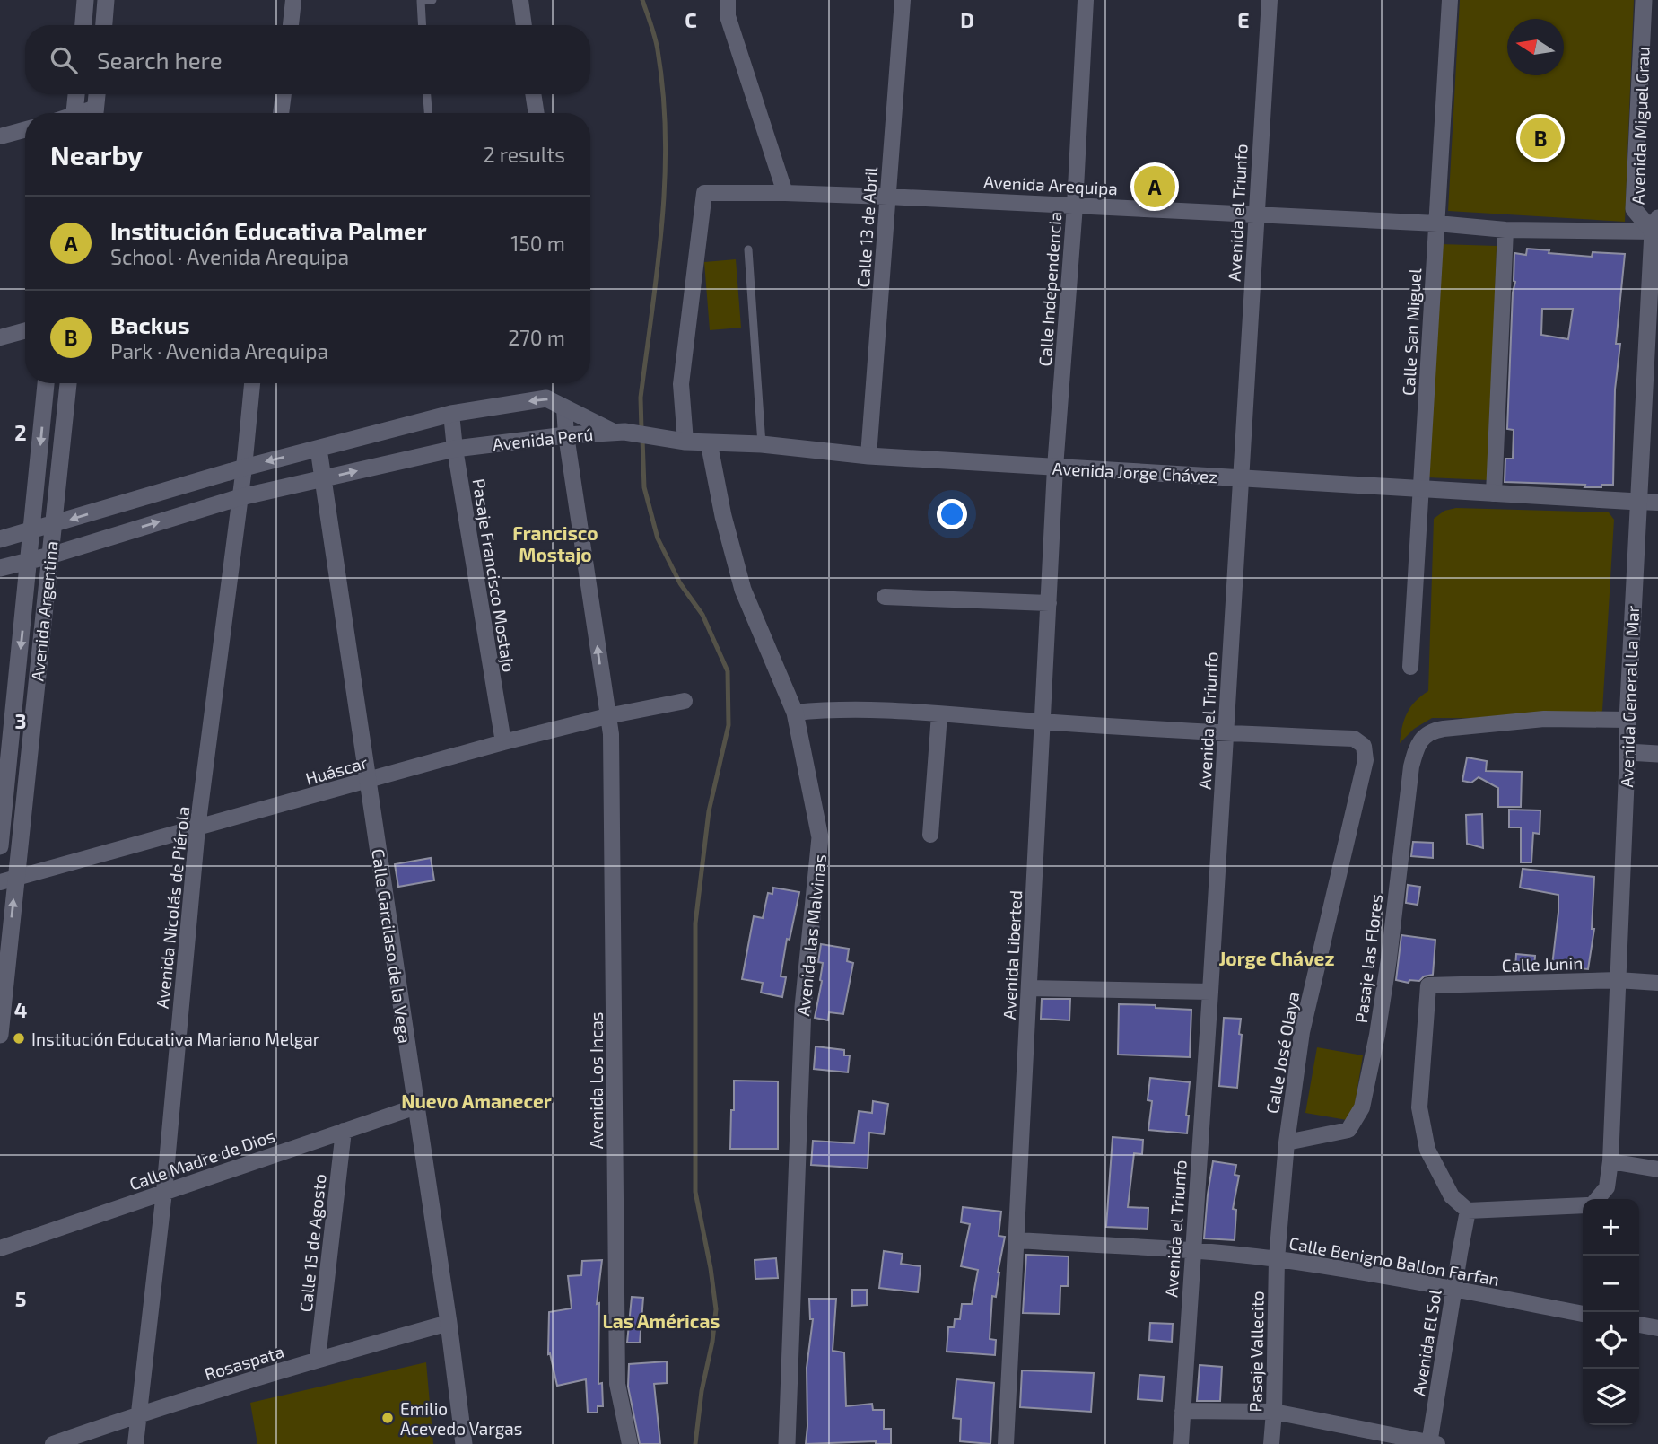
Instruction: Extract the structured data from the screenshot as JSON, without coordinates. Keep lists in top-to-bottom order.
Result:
{
  "streets": {
    "street": [
      "Avenida Miguel Grau",
      "Avenida Arequipa",
      "Avenida el Triunfo",
      "Calle 13 de Abril",
      "Calle Independencia",
      "Calle San Miguel",
      "Avenida Perú",
      "Avenida Jorge Chávez",
      "Pasaje Francisco Mostajo",
      "Avenida Argentina",
      "Avenida General La Mar",
      "Huáscar",
      "Avenida Nicolás de Piérola",
      "Avenida las Malvinas",
      "Calle Garcilaso de la Vega",
      "Avenida Liberted",
      "Pasaje las Flores",
      "Calle Junin",
      "Calle José Olaya",
      "Avenida Los Incas",
      "Calle Madre de Dios",
      "Calle 15 de Agosto",
      "Calle Benigno Ballon Farfan",
      "Avenida El Sol",
      "Pasaje Vallecito",
      "Rosaspata"
    ]
  },
  "crossings": [
    ["Avenida Miguel Grau", "Avenida Arequipa"],
    ["Avenida Miguel Grau", "Avenida General La Mar"],
    ["Avenida Arequipa", "Avenida el Triunfo"],
    ["Avenida Arequipa", "Calle 13 de Abril"],
    ["Avenida Arequipa", "Calle Independencia"],
    ["Avenida Arequipa", "Calle San Miguel"],
    ["Avenida Arequipa", "Avenida Jorge Chávez"],
    ["Avenida Arequipa", "Avenida General La Mar"],
    ["Avenida el Triunfo", "Avenida Jorge Chávez"],
    ["Avenida el Triunfo", "Calle José Olaya"],
    ["Avenida el Triunfo", "Calle Benigno Ballon Farfan"],
    ["Calle 13 de Abril", "Avenida Jorge Chávez"],
    ["Calle Independencia", "Avenida Jorge Chávez"],
    ["Calle Independencia", "Avenida Liberted"],
    ["Calle San Miguel", "Avenida Jorge Chávez"],
    ["Avenida Perú", "Avenida Jorge Chávez"],
    ["Avenida Perú", "Pasaje Francisco Mostajo"],
    ["Avenida Perú", "Avenida Argentina"],
    ["Avenida Perú", "Avenida Nicolás de Piérola"],
    ["Avenida Perú", "Calle Garcilaso de la Vega"],
    ["Avenida Perú", "Avenida Los Incas"],
    ["Avenida Jorge Chávez", "Avenida General La Mar"],
    ["Avenida Jorge Chávez", "Avenida las Malvinas"],
    ["Avenida Jorge Chávez", "Avenida Liberted"],
    ["Pasaje Francisco Mostajo", "Huáscar"],
    ["Avenida Argentina", "Huáscar"],
    ["Avenida General La Mar", "Pasaje las Flores"],
    ["Avenida General La Mar", "Calle Junin"],
    ["Huáscar", "Avenida Nicolás de Piérola"],
    ["Huáscar", "Calle Garcilaso de la Vega"],
    ["Huáscar", "Avenida Los Incas"],
    ["Avenida Nicolás de Piérola", "Calle Madre de Dios"],
    ["Avenida Nicolás de Piérola", "Rosaspata"],
    ["Calle Garcilaso de la Vega", "Calle Madre de Dios"],
    ["Calle Garcilaso de la Vega", "Rosaspata"],
    ["Avenida Liberted", "Calle Benigno Ballon Farfan"],
    ["Pasaje las Flores", "Calle José Olaya"],
    ["Calle Junin", "Avenida El Sol"],
    ["Calle José Olaya", "Calle Benigno Ballon Farfan"],
    ["Calle José Olaya", "Pasaje Vallecito"],
    ["Calle Madre de Dios", "Calle 15 de Agosto"],
    ["Calle 15 de Agosto", "Rosaspata"],
    ["Calle Benigno Ballon Farfan", "Avenida El Sol"],
    ["Calle Benigno Ballon Farfan", "Pasaje Vallecito"]
  ],
  "districts": [
    "Francisco Mostajo",
    "Jorge Chávez",
    "Nuevo Amanecer",
    "Las Américas"
  ],
  "places": ["Institución Educativa Mariano Melgar", "Emilio Acevedo Vargas"],
  "north": "left",
  "page": {
    "search": "Search here",
    "heading": ["Nearby", "2 results"],
    "pins": ["B", "A"],
    "list": [
      {
        "mark": "A",
        "name": "Institución Educativa Palmer",
        "note": "School · Avenida Arequipa",
        "value": "150 m"
      },
      {
        "mark": "B",
        "name": "Backus",
        "note": "Park · Avenida Arequipa",
        "value": "270 m"
      }
    ],
    "map_buttons": ["+", "−"]
  },
  "grid": {
    "columns": ["C", "D", "E"],
    "rows": [
      "2",
      "3",
      "4",
      "5"
    ]
  }
}
